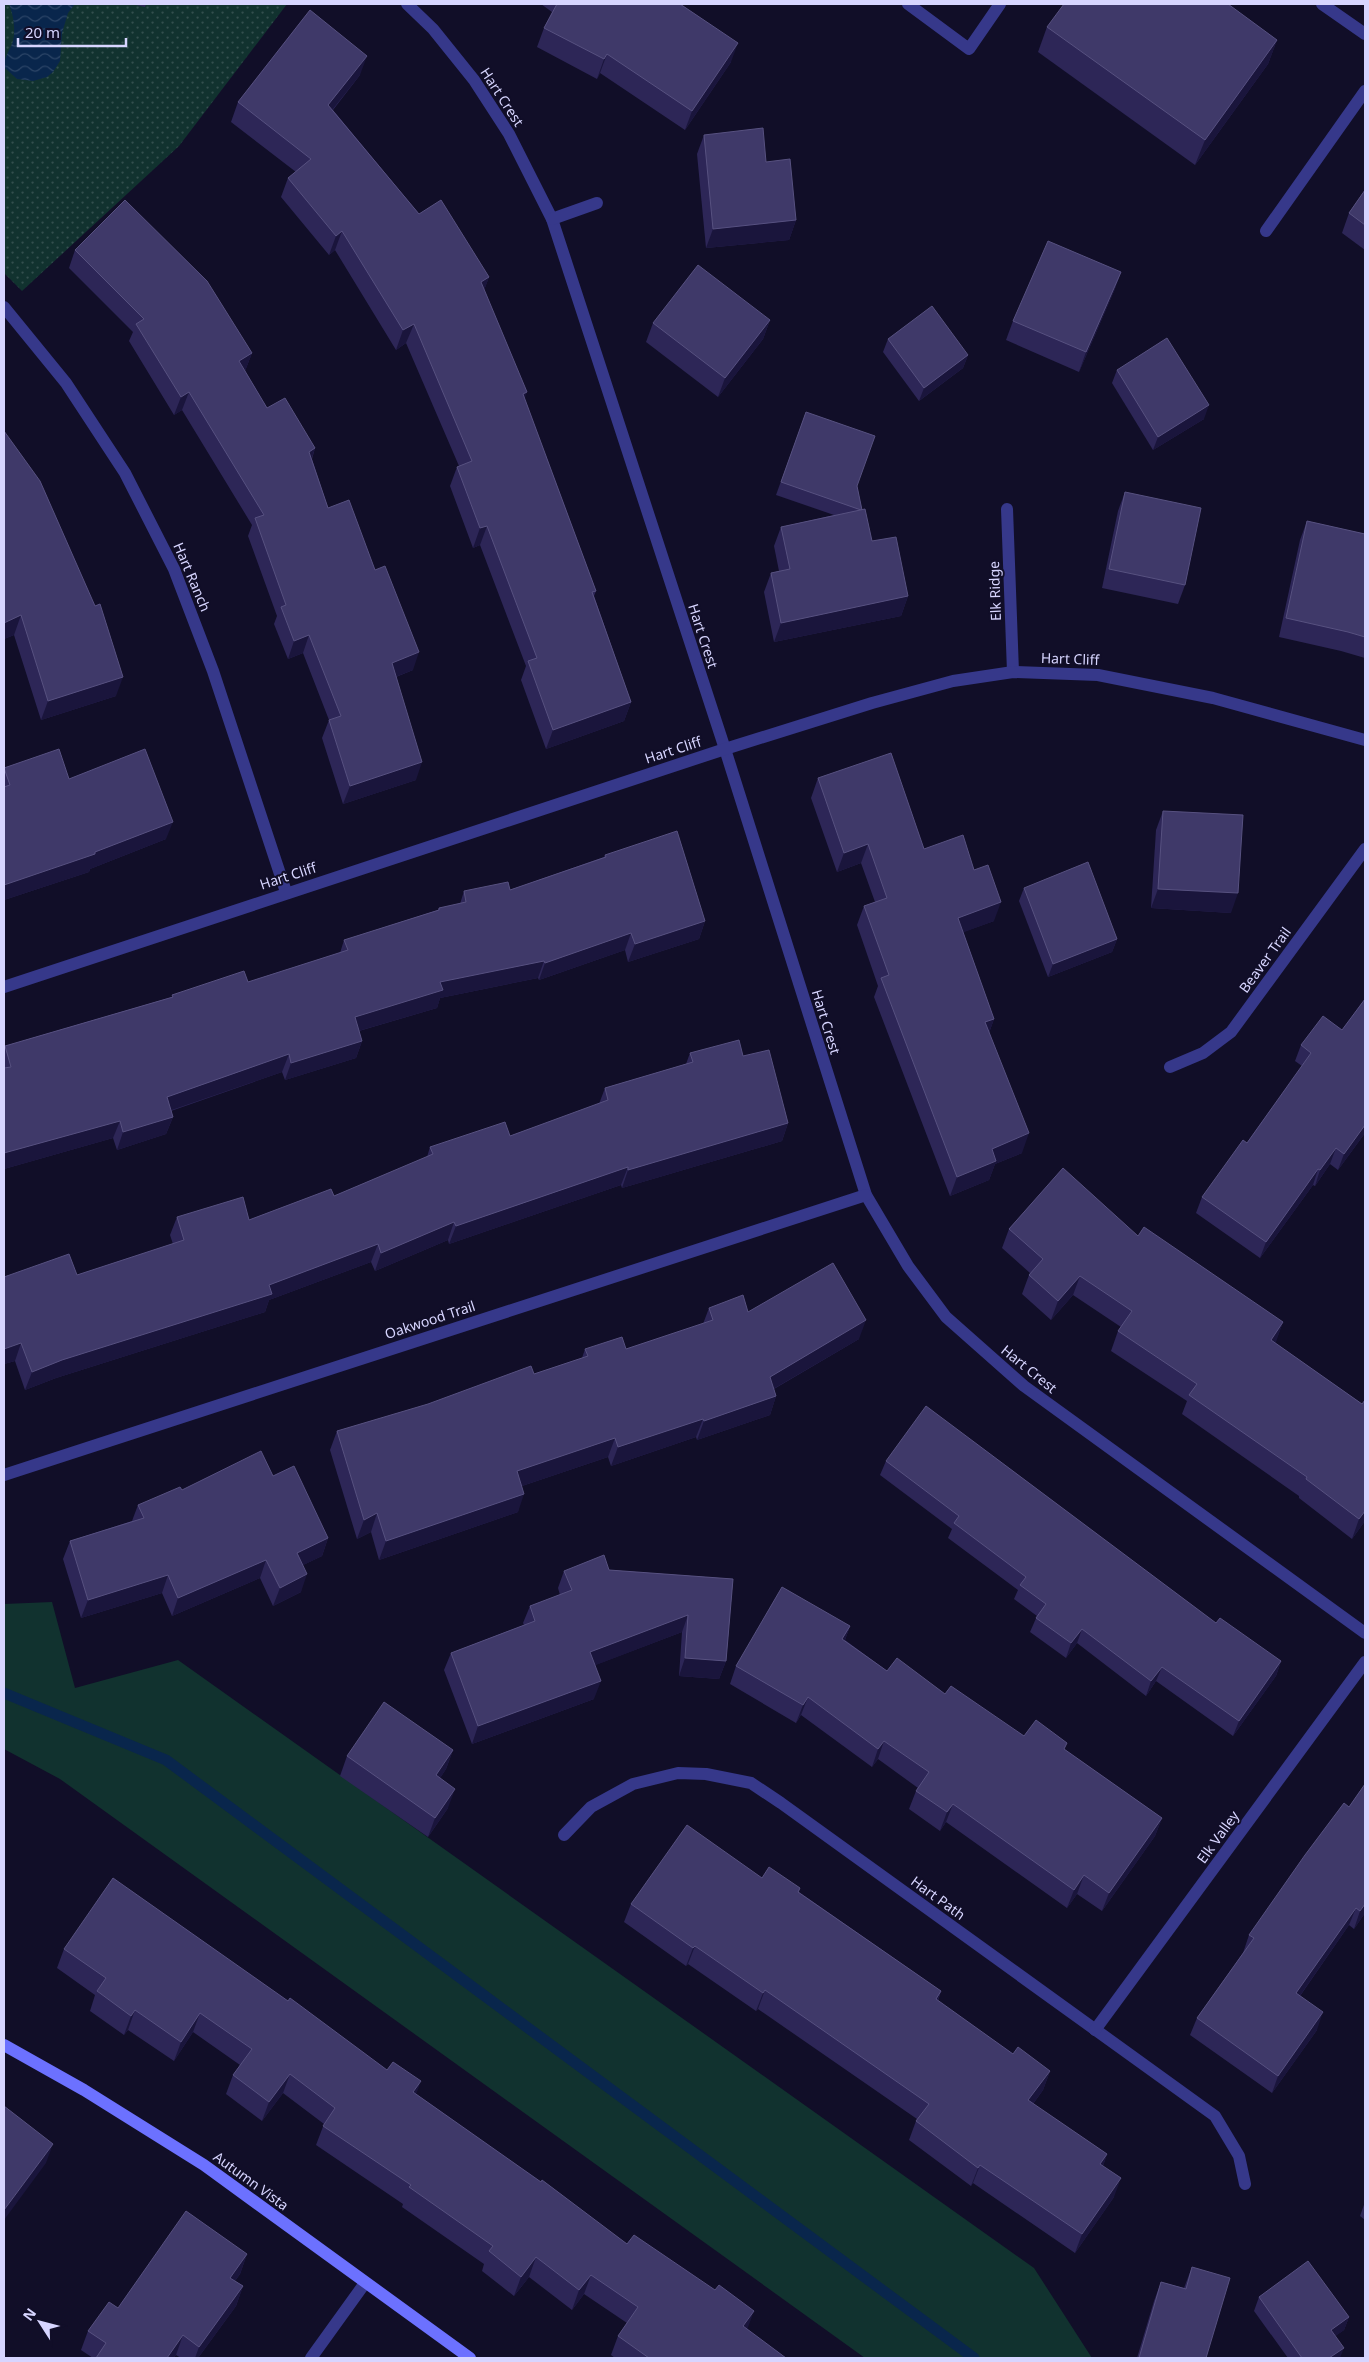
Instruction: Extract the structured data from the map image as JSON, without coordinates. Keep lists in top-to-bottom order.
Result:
{
  "streets": {
    "street": [
      "Hart Crest",
      "Hart Ranch",
      "Elk Ridge",
      "Hart Cliff",
      "Beaver Trail",
      "Oakwood Trail",
      "Elk Valley",
      "Hart Path",
      "Autumn Vista"
    ]
  },
  "crossings": [
    ["Hart Crest", "Hart Cliff"],
    ["Hart Crest", "Oakwood Trail"],
    ["Hart Ranch", "Hart Cliff"],
    ["Elk Ridge", "Hart Cliff"],
    ["Elk Valley", "Hart Path"]
  ],
  "scale_bar": "20 m",
  "north": "top left"
}
